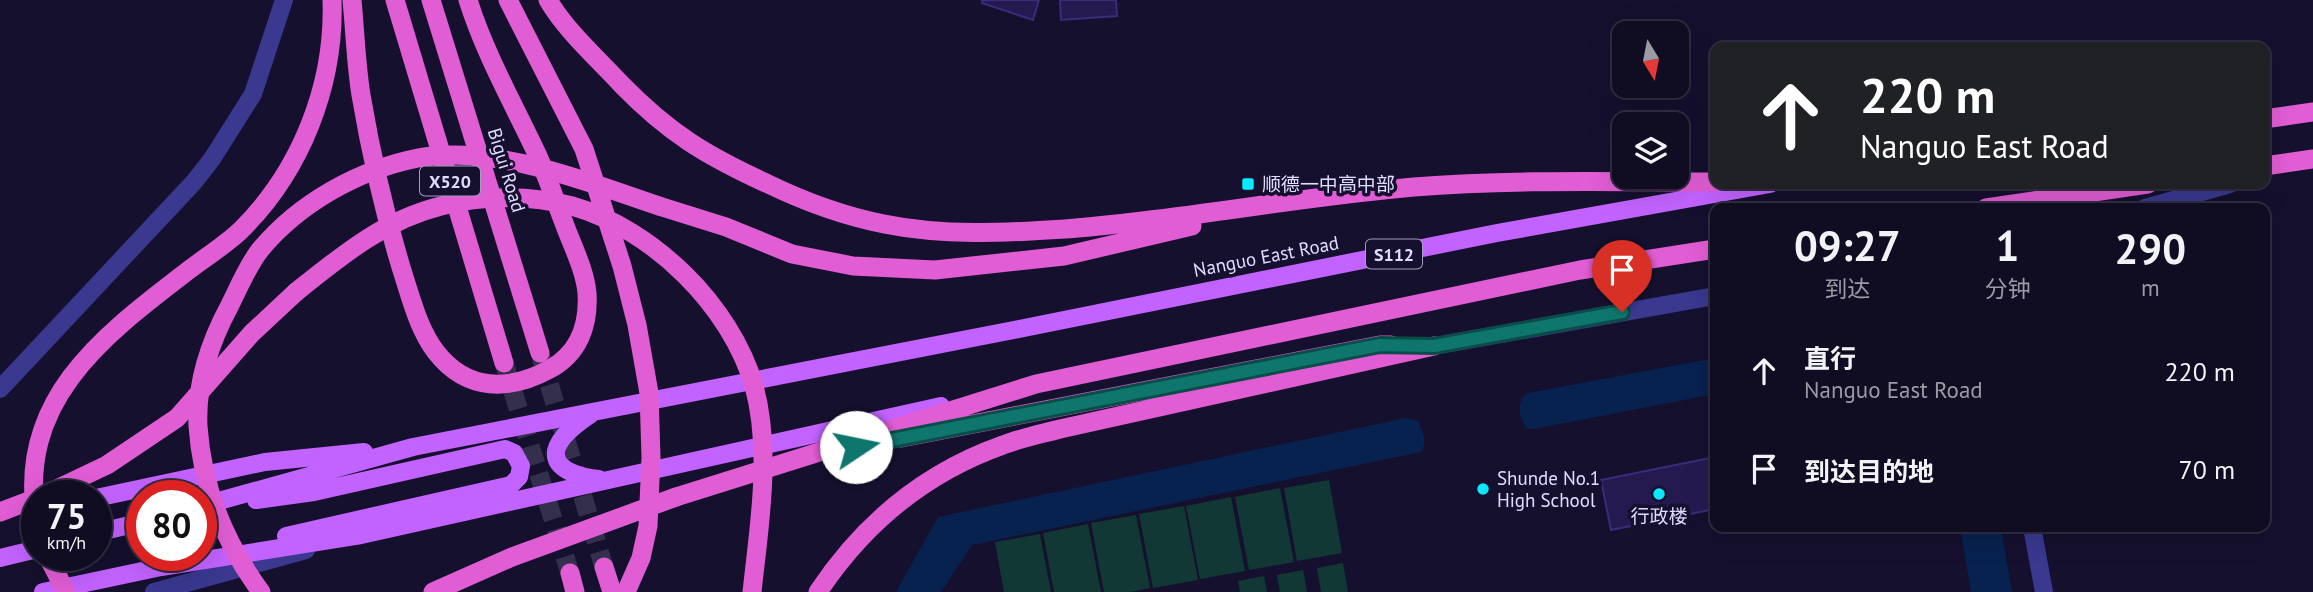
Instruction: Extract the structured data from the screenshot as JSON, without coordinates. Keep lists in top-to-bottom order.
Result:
{
  "streets": {
    "highway": ["Bigui Road", "X520"],
    "main road": ["S112", "Nanguo East Road"]
  },
  "places": {
    "transit": ["顺德一中高中部"],
    "other": ["Shunde No.1 High School", "行政楼"]
  },
  "north": "bottom",
  "page": {
    "turn": ["220 m", "Nanguo East Road"],
    "eta": [
      "09:27",
      "到达",
      "1",
      "分钟",
      "290",
      "m"
    ],
    "list": [
      {
        "name": "直行",
        "note": "Nanguo East Road",
        "value": "220 m"
      },
      {
        "name": "到达目的地",
        "value": "70 m"
      }
    ],
    "speed": "75 km/h",
    "limit": "80"
  }
}
